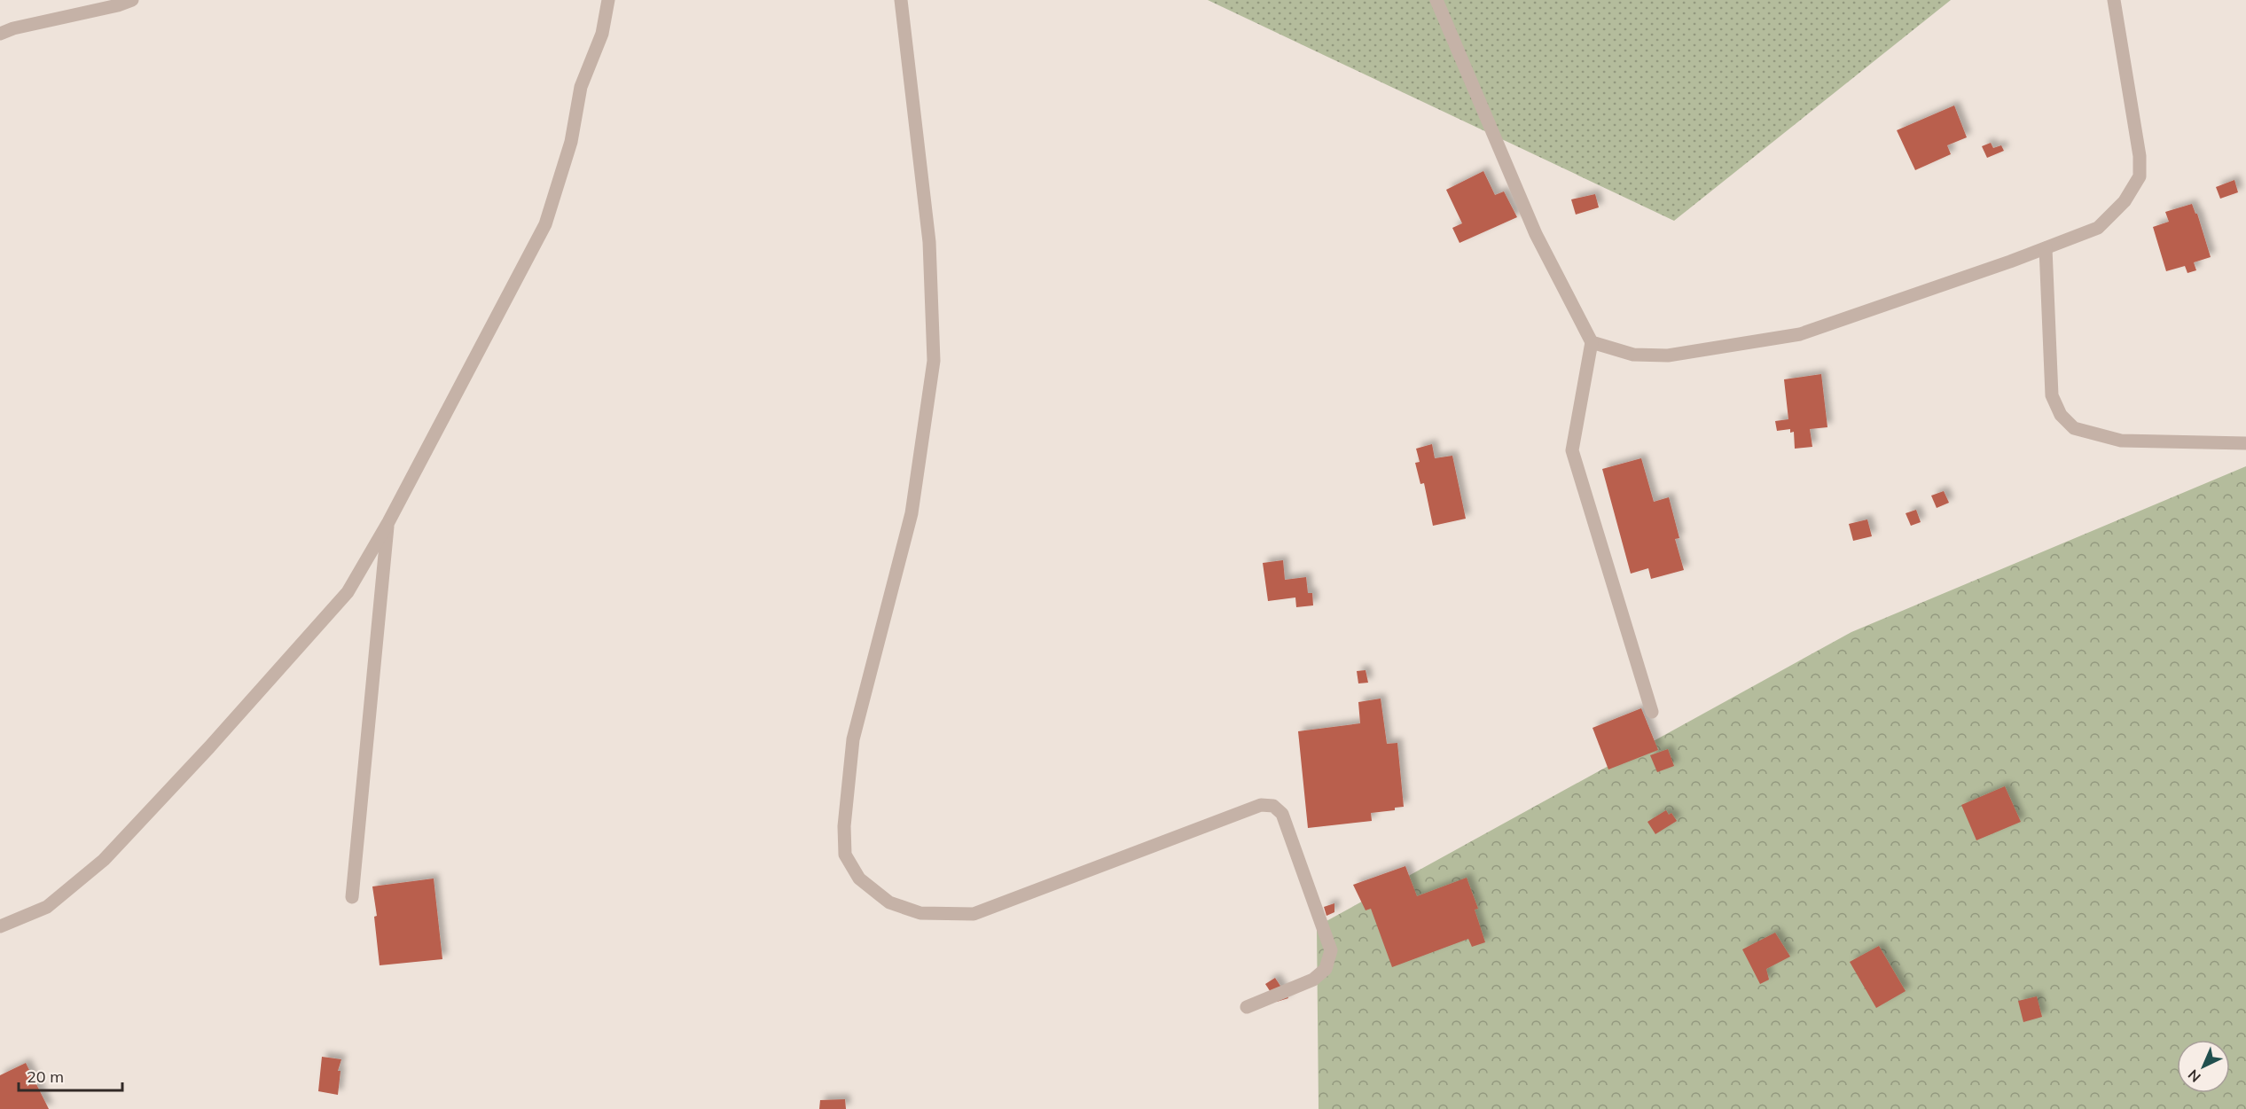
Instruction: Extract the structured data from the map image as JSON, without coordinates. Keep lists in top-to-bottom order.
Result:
{
  "scale_bar": "20 m",
  "north": "bottom left"
}
